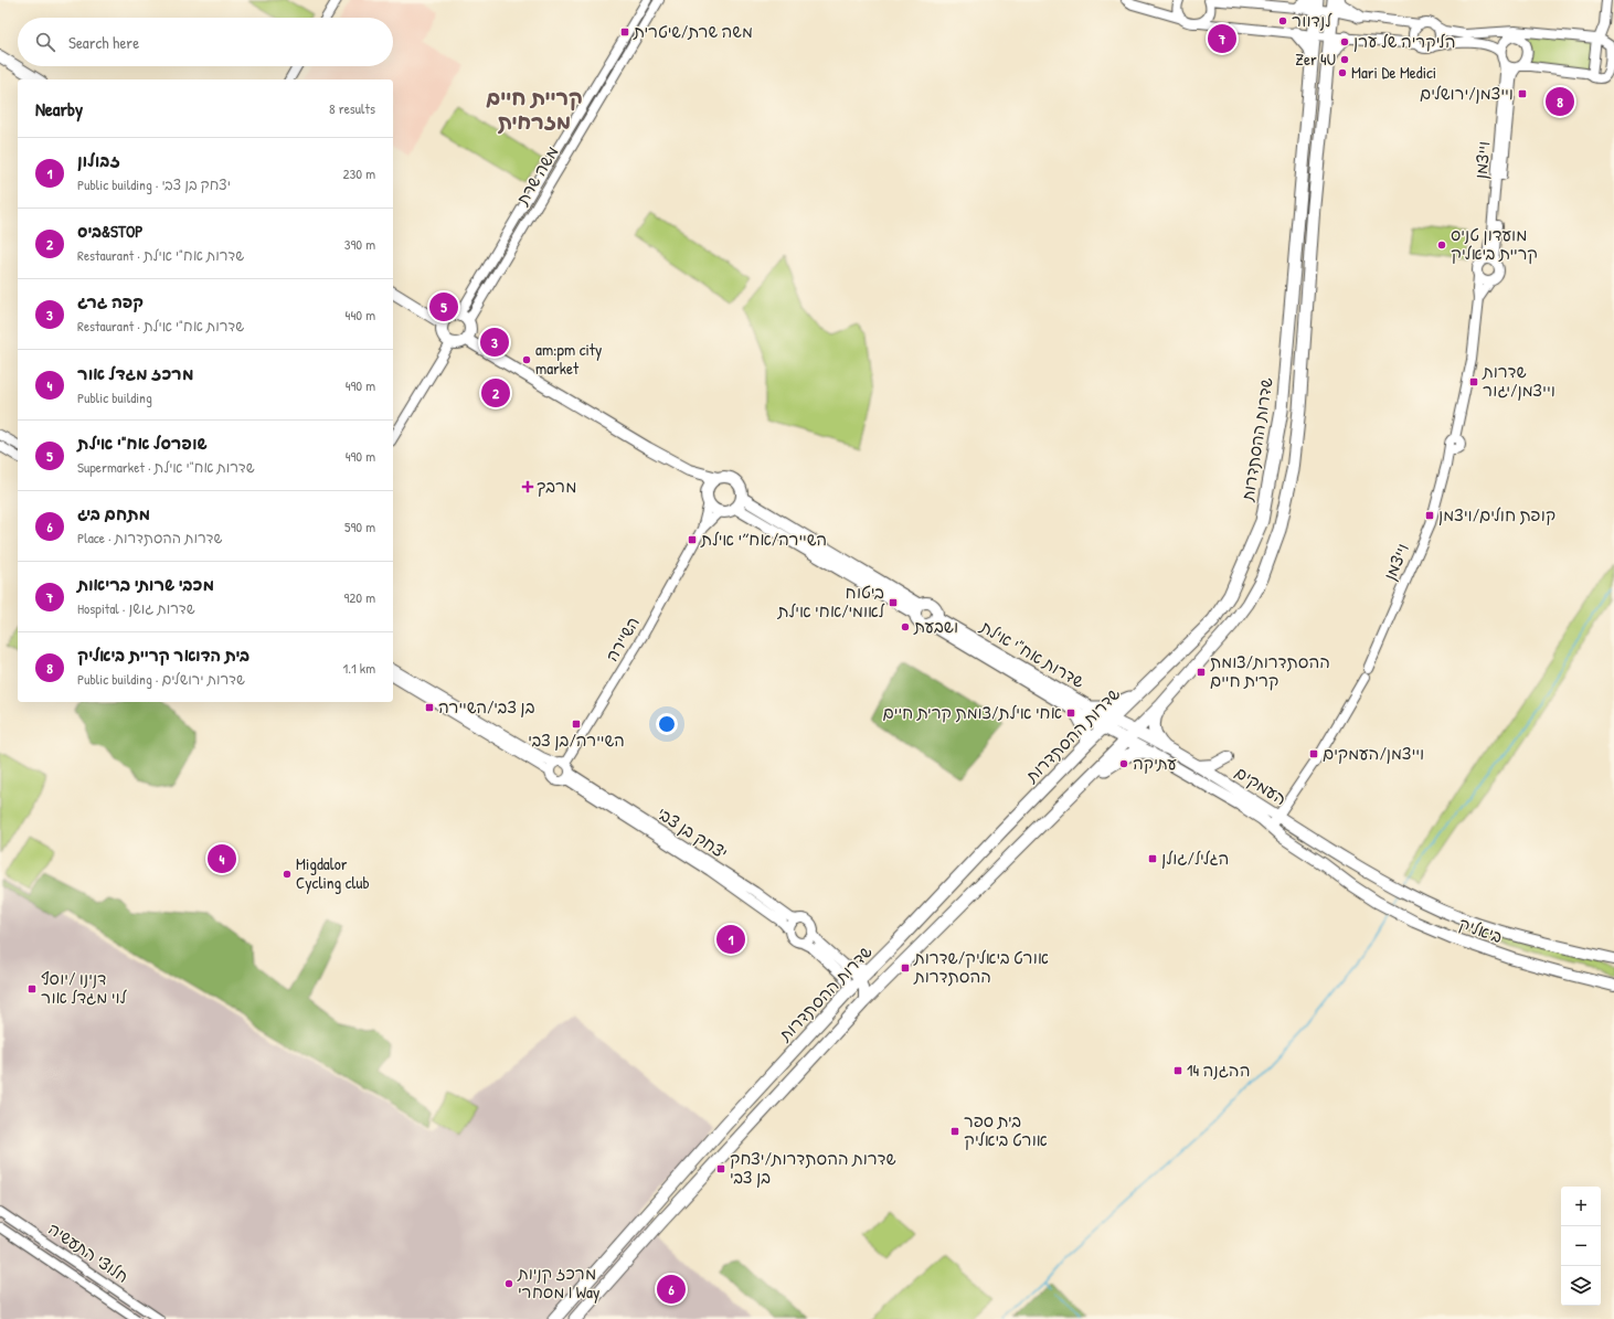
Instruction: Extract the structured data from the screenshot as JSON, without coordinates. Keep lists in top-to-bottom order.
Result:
{
  "streets": {
    "highway": ["שדרות ההסתדרות"],
    "main road": ["שדרות אח\"י אילת", "העמקים", "ביאליק"],
    "street": [
      "וייצמן",
      "משה שרת",
      "השיירה",
      "יצחק בן צבי",
      "חלוצי התעשיה"
    ]
  },
  "crossings": [
    ["וייצמן", "העמקים"],
    ["שדרות ההסתדרות", "שדרות אח\"י אילת"],
    ["שדרות ההסתדרות", "העמקים"],
    ["שדרות ההסתדרות", "יצחק בן צבי"],
    ["השיירה", "יצחק בן צבי"],
    ["שדרות אח\"י אילת", "העמקים"],
    ["העמקים", "ביאליק"]
  ],
  "districts": ["קריית חיים מזרחית"],
  "places": {
    "other": [
      "לנדוור",
      "הליקריה של ערן",
      "Zer 4U",
      "Mari De Medici",
      "מועדון טניס קריית ביאליק",
      "am:pm city market",
      "ושבעת",
      "עתיקה",
      "Migdalor Cycling club",
      "מרכז קניות מסחרי I Way"
    ],
    "transit": [
      "משה שרת/שיטרית",
      "וייצמן/ירושלים",
      "שדרות וייצמן/יגור",
      "קופת חולים/ויצמן",
      "השיירה/אח״י אילת",
      "ביטוח לאומי/אחי אילת",
      "ההסתדרות/צומת קרית חיים",
      "בן צבי/השיירה",
      "אחי אילת/צומת קרית חיים",
      "השיירה/בן צבי",
      "וייצמן/העמקים",
      "הגליל/גולן",
      "אורט ביאליק/שדרות ההסתדרות",
      "דנינו /יוסף לוי מגדל אור",
      "ההגנה 14",
      "בית ספר אורט ביאליק",
      "שדרות ההסתדרות/יצחק בן צבי"
    ],
    "health": ["מרבך"]
  },
  "page": {
    "search": "Search here",
    "pins": [
      "7",
      "8",
      "5",
      "3",
      "2",
      "4",
      "1",
      "6"
    ],
    "heading": ["Nearby", "8 results"],
    "list": [
      {
        "mark": "1",
        "name": "זבולון",
        "note": "Public building · יצחק בן צבי",
        "value": "230 m"
      },
      {
        "mark": "2",
        "name": "ביס&STOP",
        "note": "Restaurant · שדרות אח\"י אילת",
        "value": "390 m"
      },
      {
        "mark": "3",
        "name": "קפה גרג",
        "note": "Restaurant · שדרות אח\"י אילת",
        "value": "440 m"
      },
      {
        "mark": "4",
        "name": "מרכז מגדל אור",
        "note": "Public building",
        "value": "490 m"
      },
      {
        "mark": "5",
        "name": "שופרסל אח\"י אילת",
        "note": "Supermarket · שדרות אח\"י אילת",
        "value": "490 m"
      },
      {
        "mark": "6",
        "name": "מתחם ביג",
        "note": "Place · שדרות ההסתדרות",
        "value": "590 m"
      },
      {
        "mark": "7",
        "name": "מכבי שרותי בריאות",
        "note": "Hospital · שדרות גושן",
        "value": "920 m"
      },
      {
        "mark": "8",
        "name": "בית הדואר קריית ביאליק",
        "note": "Public building · שדרות ירושלים",
        "value": "1.1 km"
      }
    ],
    "map_buttons": ["+", "−"]
  }
}
